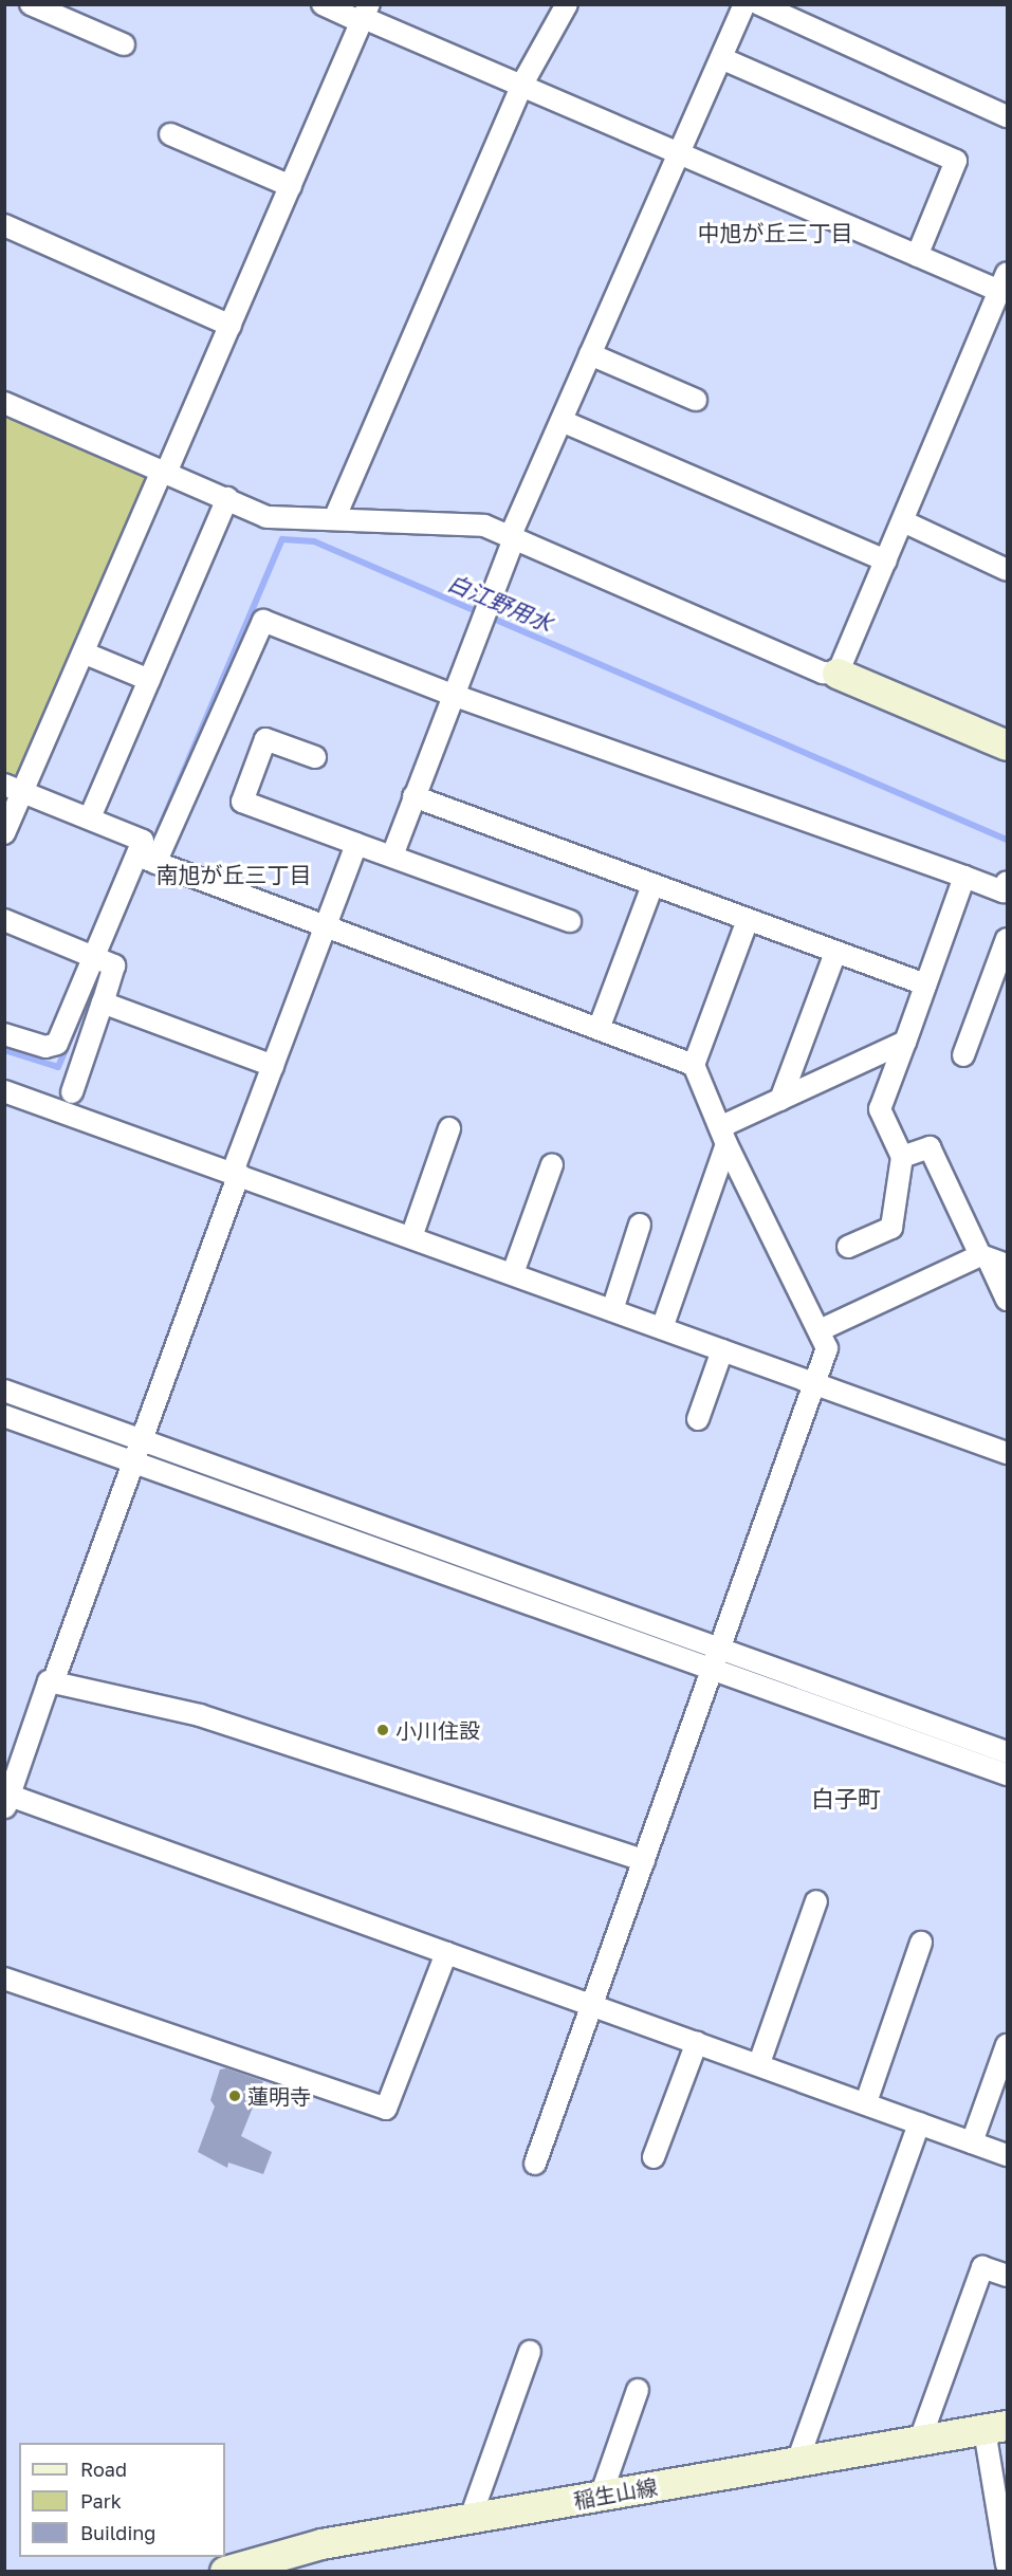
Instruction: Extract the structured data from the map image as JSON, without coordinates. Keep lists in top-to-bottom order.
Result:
{
  "streets": {
    "main road": ["稲生山線"]
  },
  "districts": ["中旭が丘三丁目", "南旭が丘三丁目", "白子町"],
  "water": ["白江野用水"],
  "places": ["小川住設", "蓮明寺"],
  "legend": ["Road", "Park", "Building"]
}
